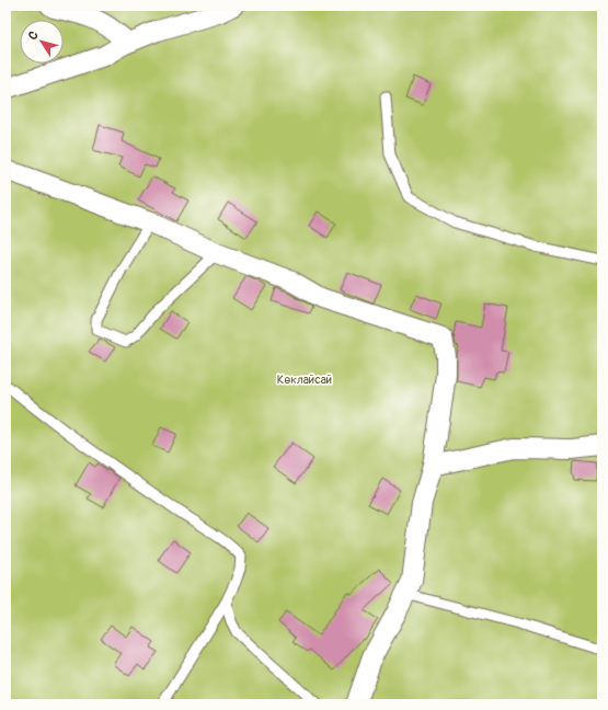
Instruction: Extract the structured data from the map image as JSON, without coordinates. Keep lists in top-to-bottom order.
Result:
{
  "parks": ["Көклайсай"],
  "north": "top left"
}
